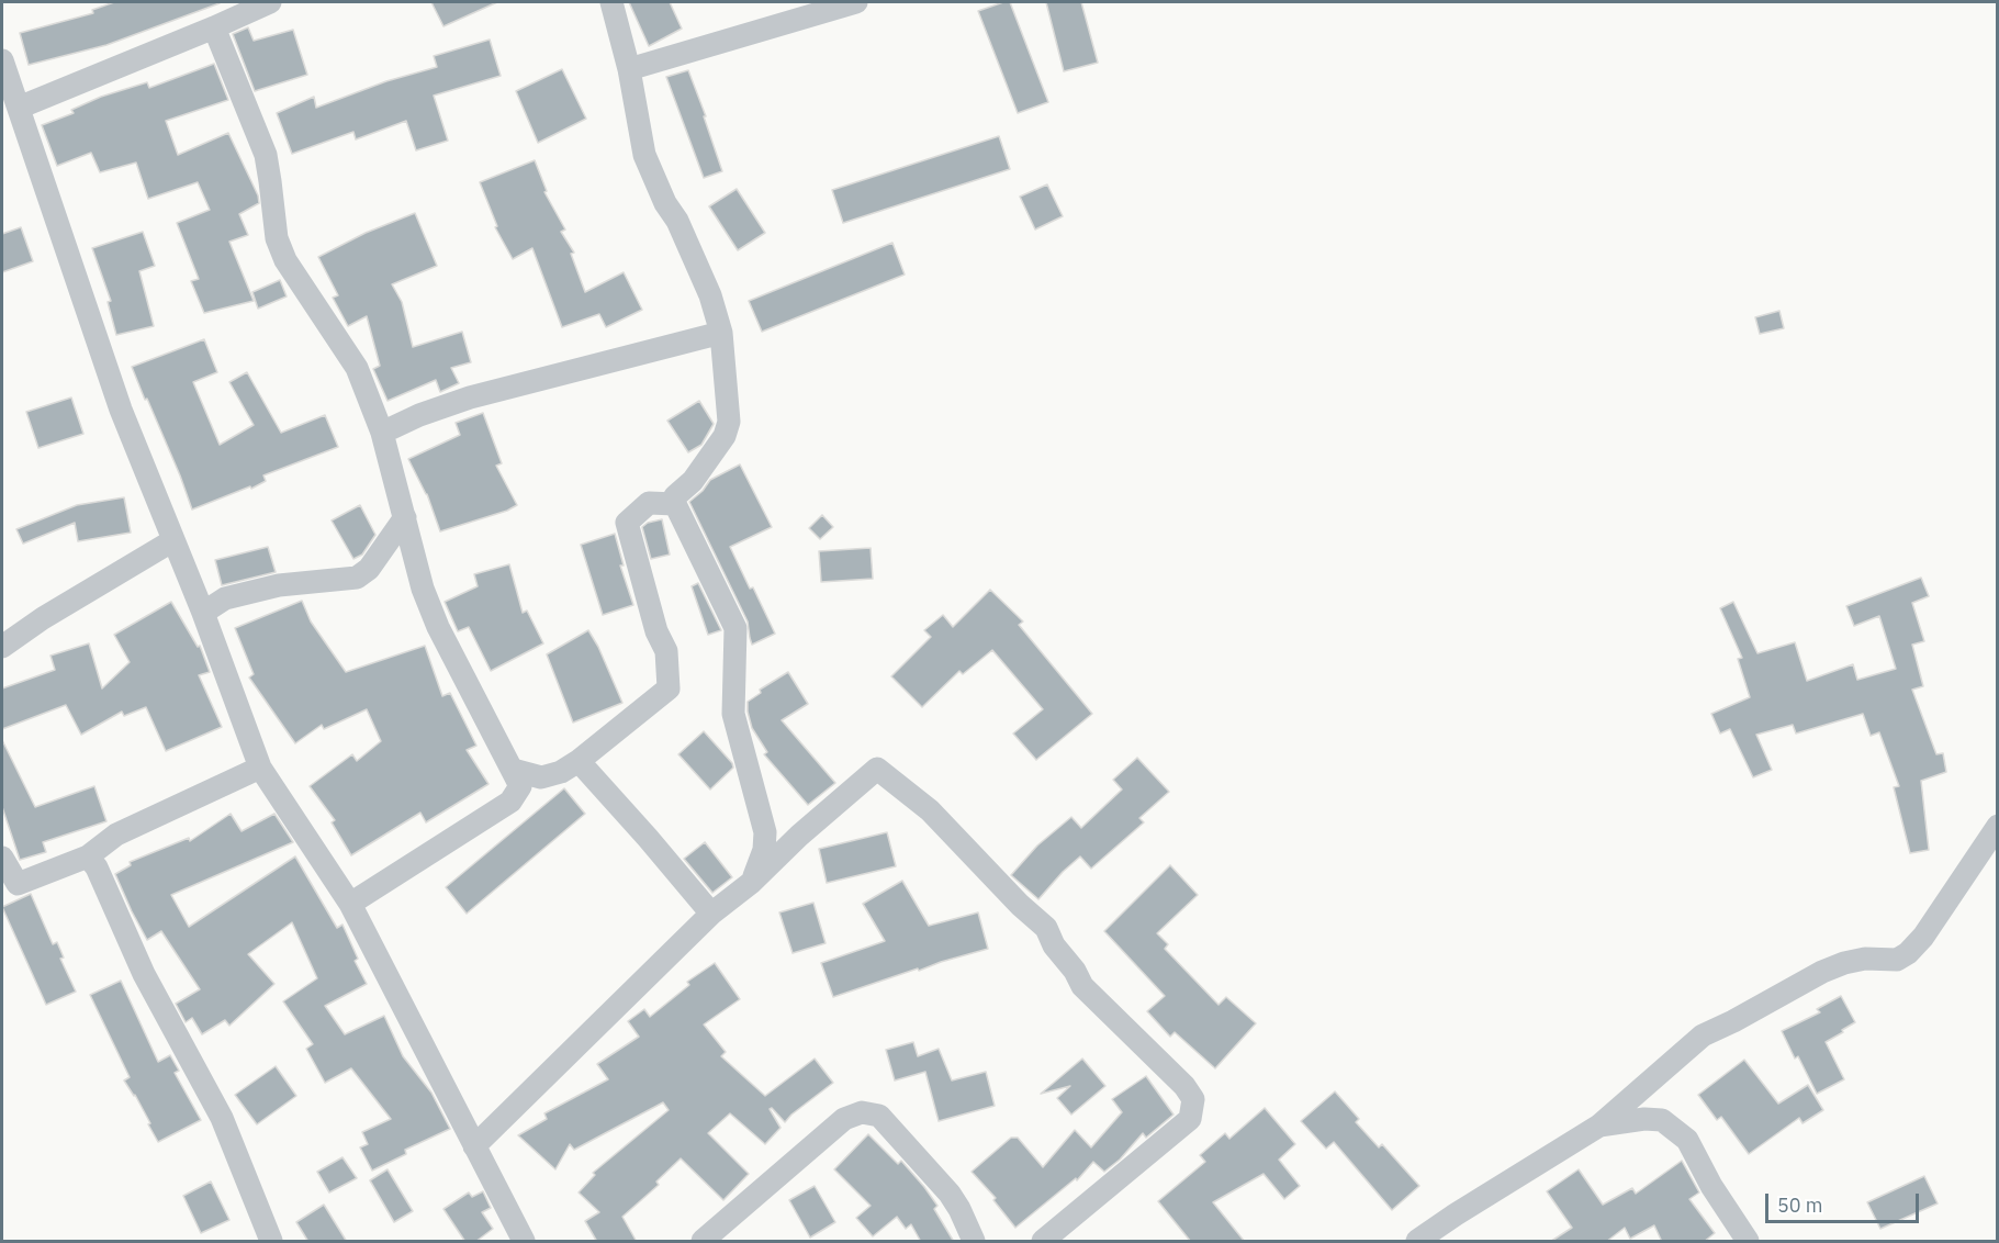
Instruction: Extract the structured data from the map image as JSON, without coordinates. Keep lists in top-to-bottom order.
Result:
{
  "scale_bar": "50 m"
}
